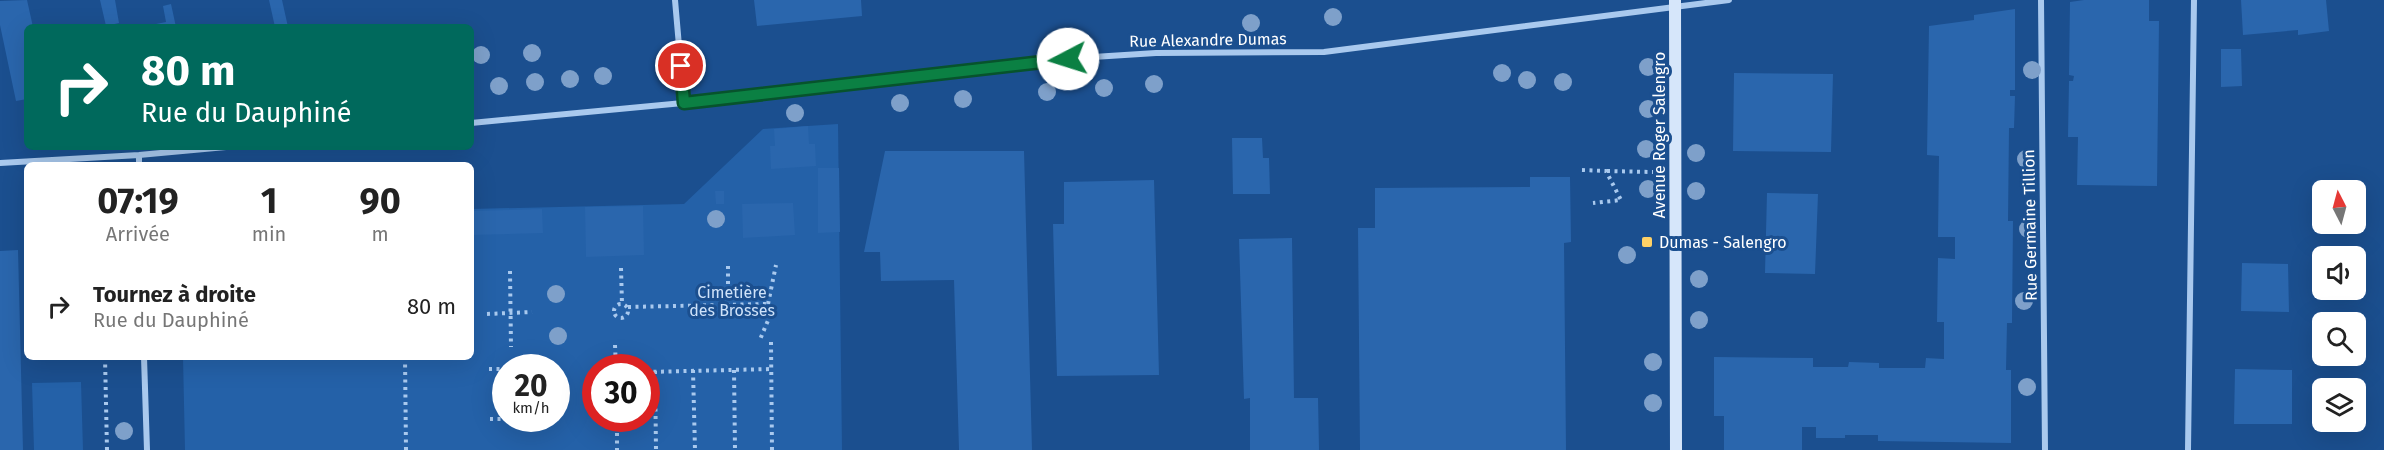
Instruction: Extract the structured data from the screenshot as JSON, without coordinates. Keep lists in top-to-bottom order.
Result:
{
  "streets": {
    "street": ["Rue Alexandre Dumas", "Avenue Roger Salengro", "Rue Germaine Tillion"]
  },
  "crossings": [
    ["Rue Alexandre Dumas", "Avenue Roger Salengro"]
  ],
  "parks": ["Cimetière des Brosses"],
  "places": {
    "transit": ["Dumas - Salengro"]
  },
  "north": "top",
  "page": {
    "turn": ["80 m", "Rue du Dauphiné"],
    "eta": [
      "07:19",
      "Arrivée",
      "1",
      "min",
      "90",
      "m"
    ],
    "list": [
      {
        "name": "Tournez à droite",
        "note": "Rue du Dauphiné",
        "value": "80 m"
      }
    ],
    "speed": "20 km/h",
    "limit": "30"
  }
}
